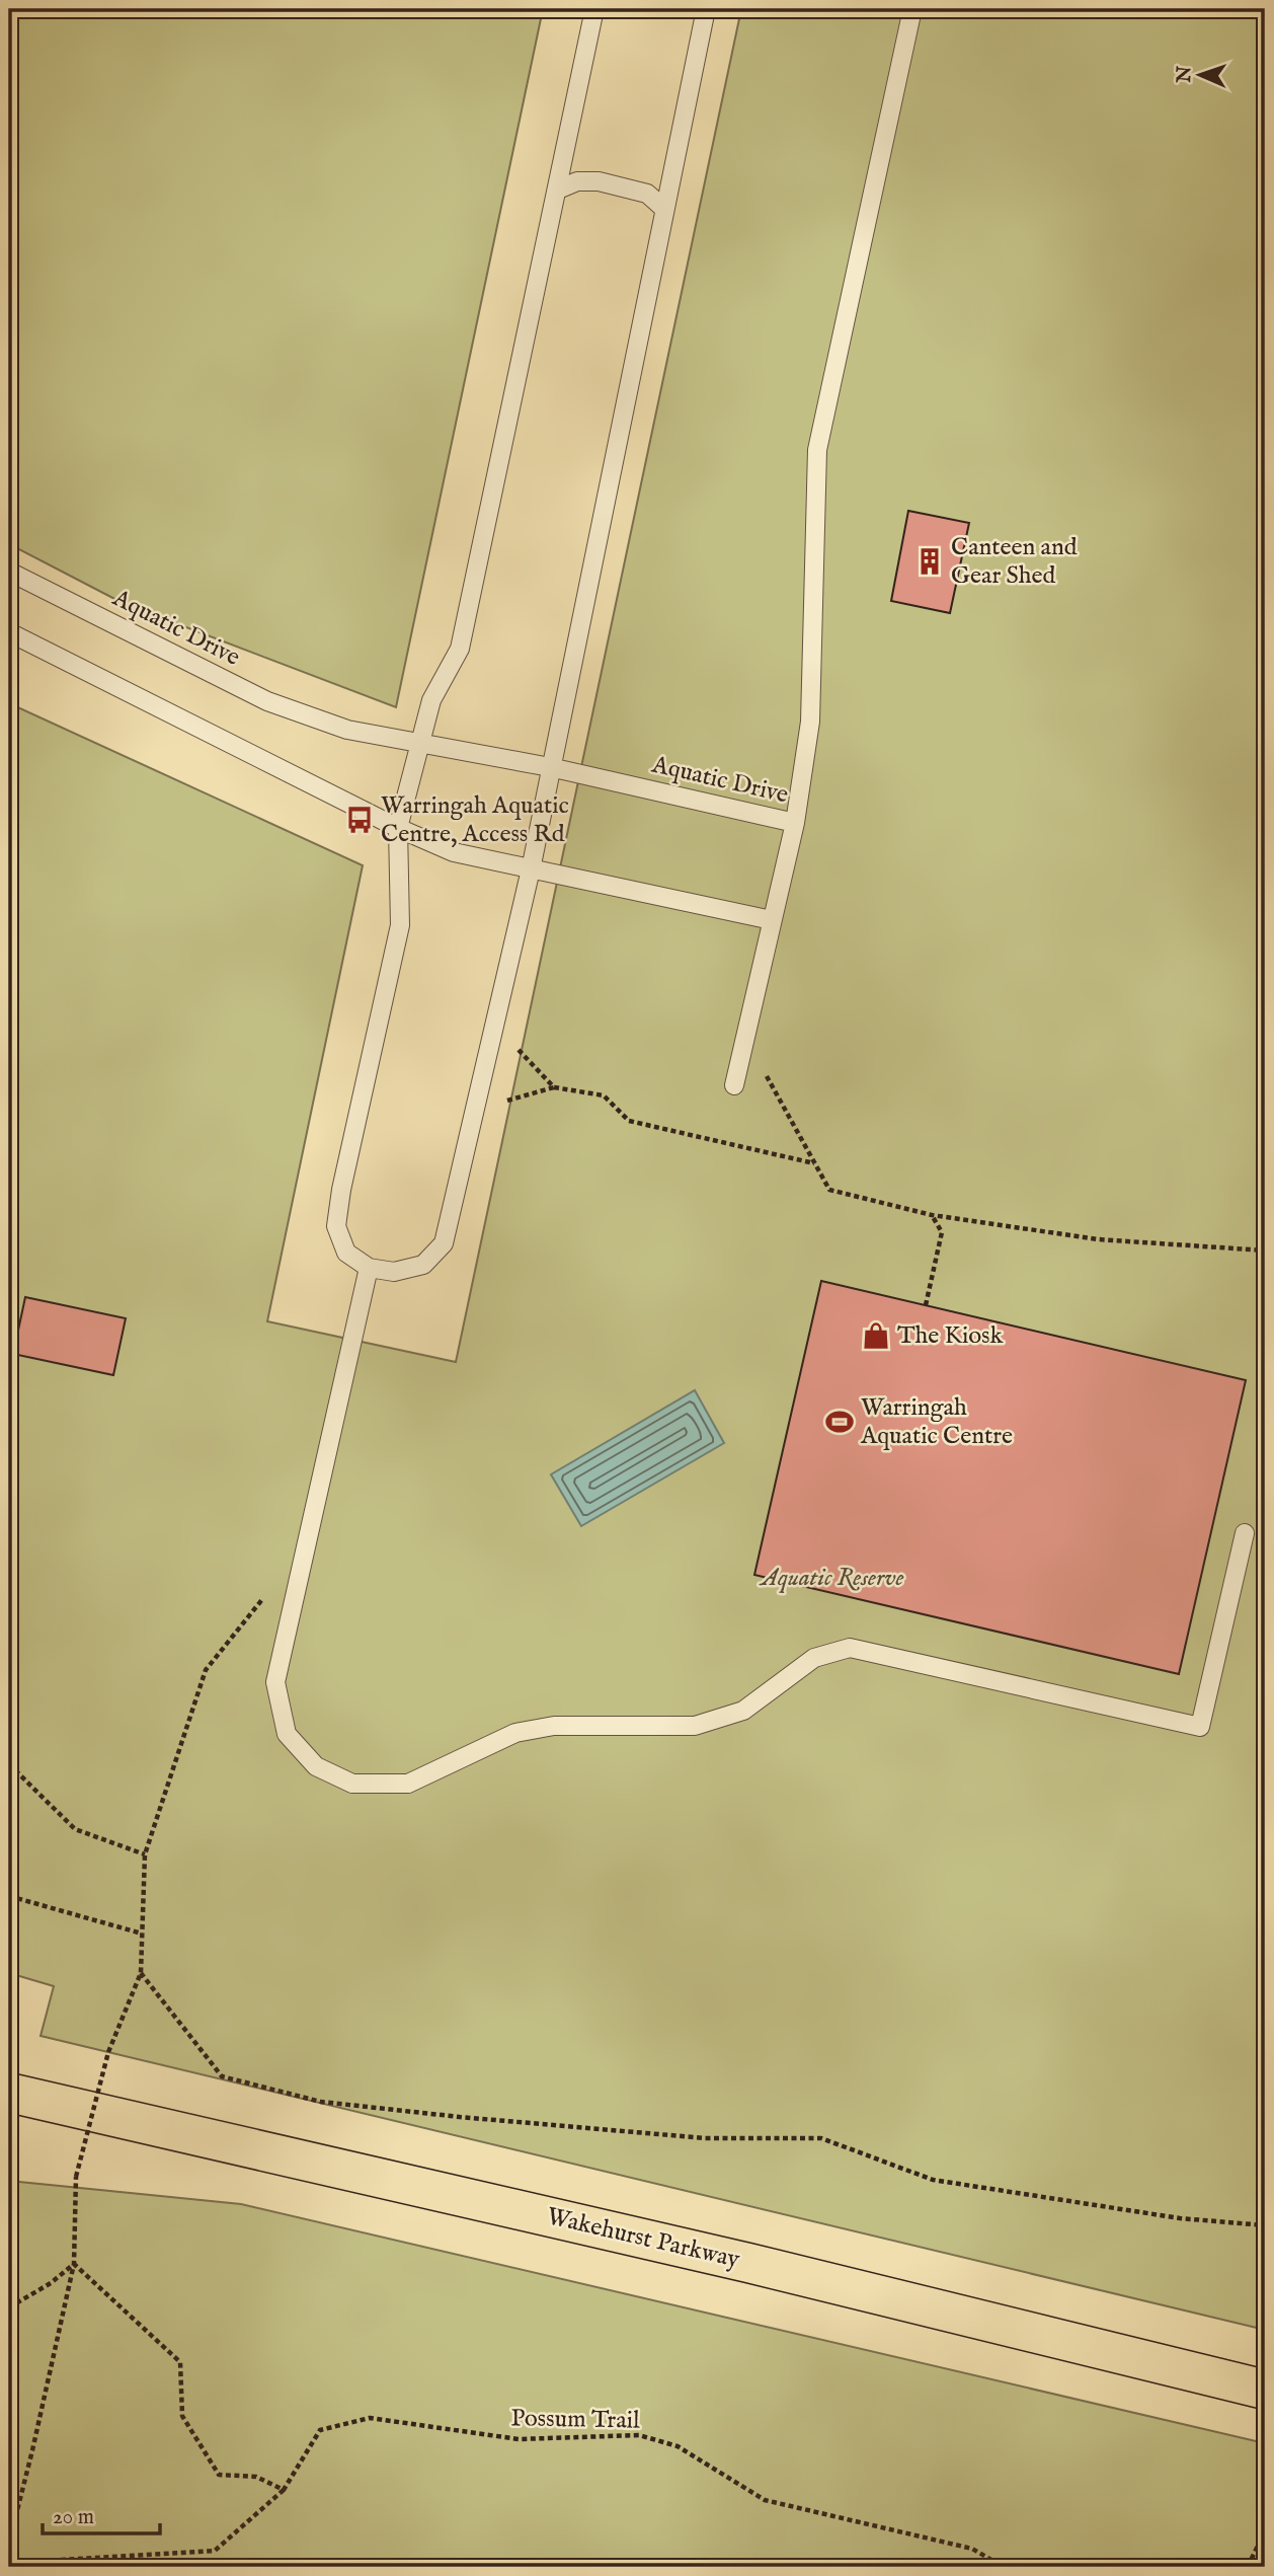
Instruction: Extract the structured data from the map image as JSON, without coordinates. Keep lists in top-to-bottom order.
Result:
{
  "streets": {
    "main road": ["Wakehurst Parkway"],
    "lane": ["Aquatic Drive"],
    "path": ["Possum Trail"]
  },
  "parks": ["Aquatic Reserve"],
  "places": {
    "building": ["Canteen and Gear Shed"],
    "bus stop": ["Warringah Aquatic Centre, Access Rd"],
    "shop": ["The Kiosk"],
    "sports": ["Warringah Aquatic Centre"]
  },
  "scale_bar": "20 m",
  "north": "left"
}
